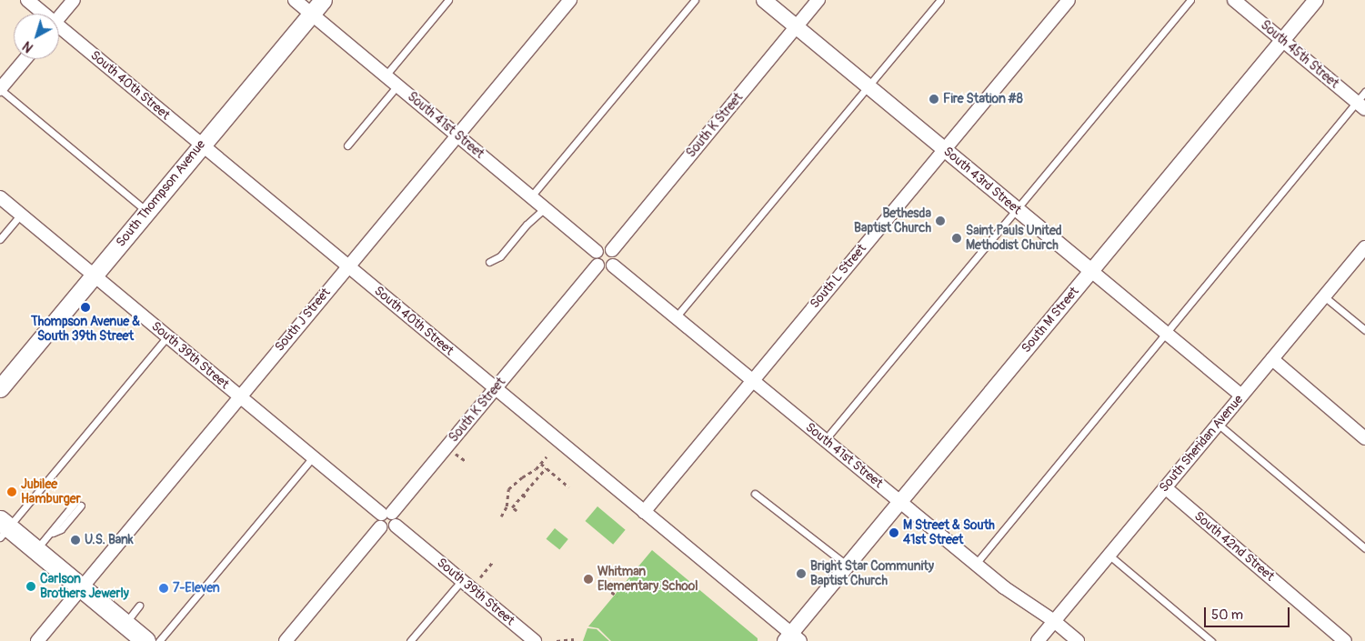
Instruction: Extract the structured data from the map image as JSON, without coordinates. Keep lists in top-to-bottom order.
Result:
{
  "streets": {
    "main road": ["South Thompson Avenue"],
    "street": [
      "South 45th Street",
      "South 40th Street",
      "South 41st Street",
      "South K Street",
      "South 43rd Street",
      "South L Street",
      "South J Street",
      "South M Street",
      "South 39th Street",
      "South Sheridan Avenue",
      "South 42nd Street"
    ]
  },
  "crossings": [
    ["South 45th Street", "South M Street"],
    ["South 40th Street", "South K Street"],
    ["South 40th Street", "South Thompson Avenue"],
    ["South 40th Street", "South L Street"],
    ["South 40th Street", "South J Street"],
    ["South 40th Street", "South M Street"],
    ["South 41st Street", "South K Street"],
    ["South 41st Street", "South Thompson Avenue"],
    ["South 41st Street", "South L Street"],
    ["South 41st Street", "South J Street"],
    ["South 41st Street", "South M Street"],
    ["South 41st Street", "South Sheridan Avenue"],
    ["South K Street", "South 43rd Street"],
    ["South K Street", "South 39th Street"],
    ["South 43rd Street", "South L Street"],
    ["South 43rd Street", "South M Street"],
    ["South 43rd Street", "South Sheridan Avenue"],
    ["South Thompson Avenue", "South 39th Street"],
    ["South J Street", "South 39th Street"],
    ["South Sheridan Avenue", "South 42nd Street"]
  ],
  "places": [
    "Fire Station #8",
    "Bethesda Baptist Church",
    "Saint Pauls United Methodist Church",
    "Thompson Avenue & South 39th Street",
    "Jubilee Hamburger",
    "M Street & South 41st Street",
    "U.S. Bank",
    "Bright Star Community Baptist Church",
    "Whitman Elementary School",
    "Carlson Brothers Jewerly",
    "7-Eleven"
  ],
  "scale_bar": "50 m",
  "north": "bottom left"
}
